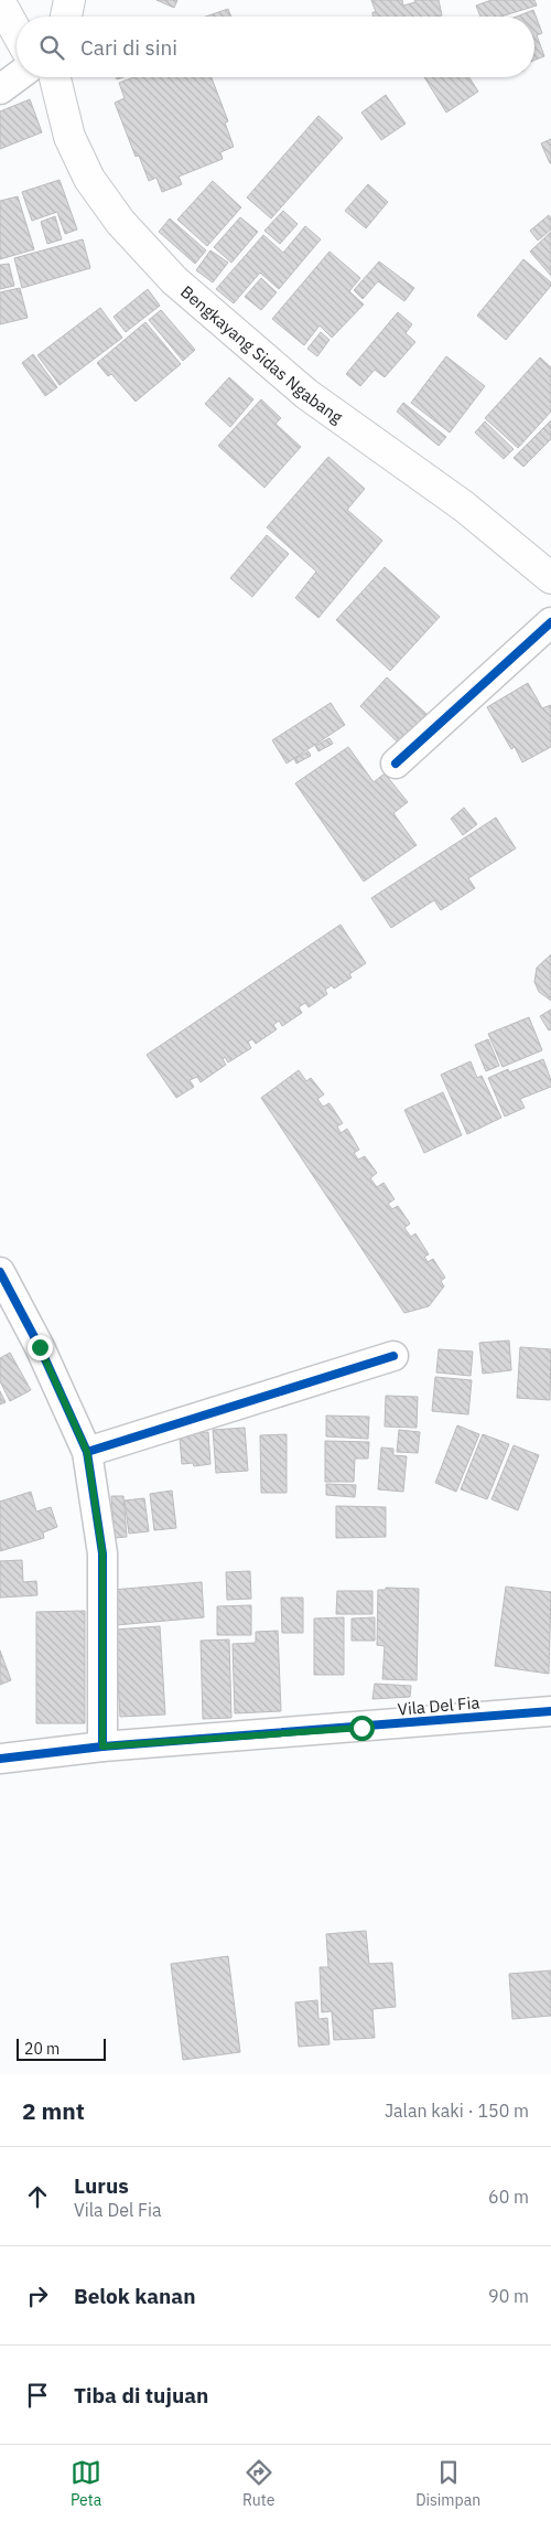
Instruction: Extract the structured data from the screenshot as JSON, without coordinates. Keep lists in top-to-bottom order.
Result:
{
  "streets": {
    "main road": ["Bengkayang Sidas Ngabang"],
    "street": ["Vila Del Fia"]
  },
  "scale_bar": "20 m",
  "page": {
    "search": "Cari di sini",
    "scale": "20 m",
    "heading": ["2 mnt", "Jalan kaki · 150 m"],
    "list": [
      ["Lurus", "Vila Del Fia", "60 m"],
      ["Belok kanan", "90 m"],
      "Tiba di tujuan"
    ],
    "nav": ["Peta", "Rute", "Disimpan"]
  }
}
